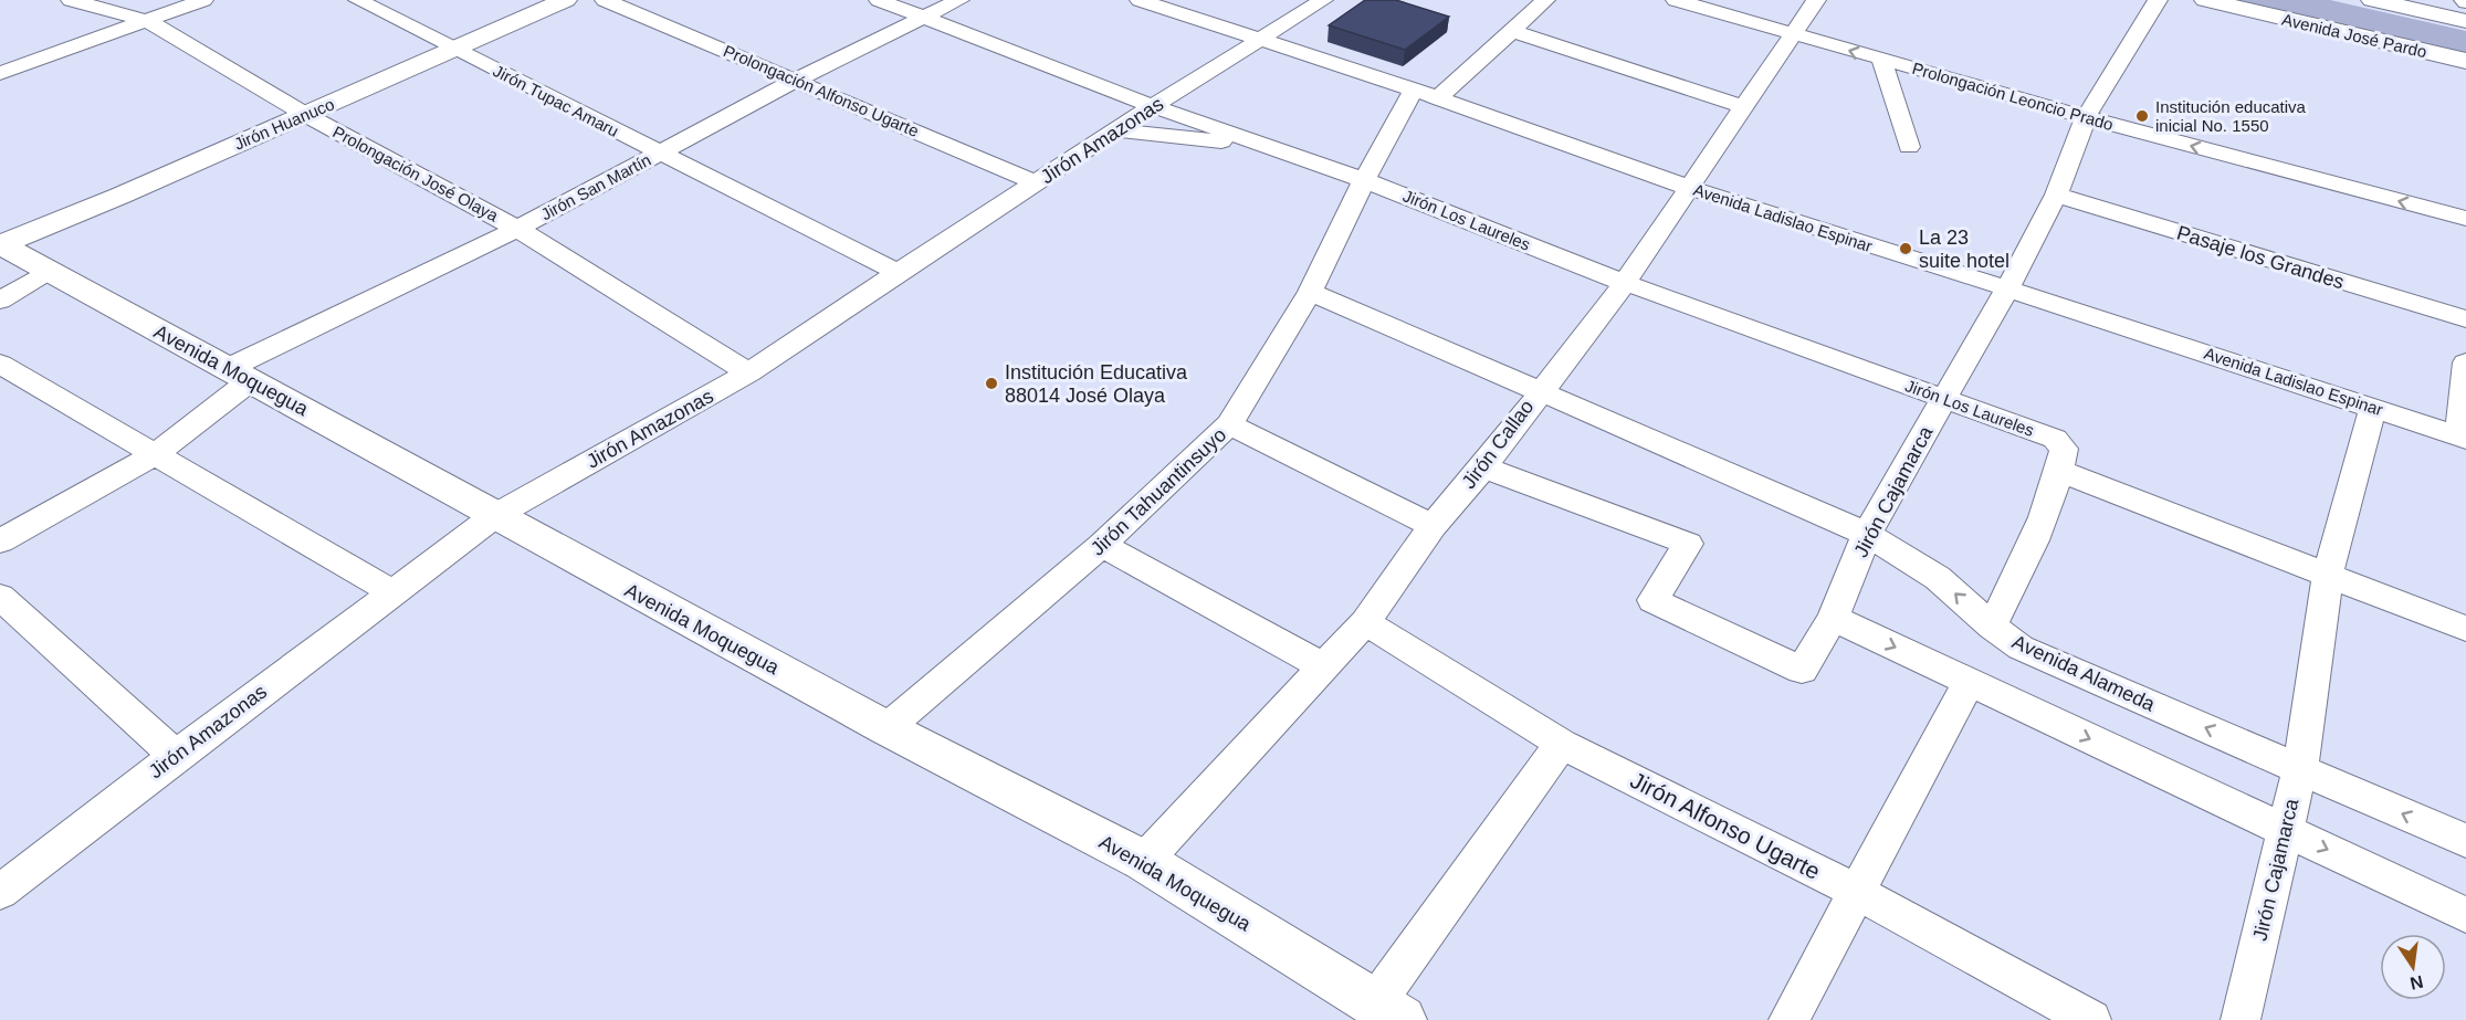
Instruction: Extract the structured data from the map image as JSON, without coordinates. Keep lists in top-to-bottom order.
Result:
{
  "streets": {
    "main road": ["Avenida José Pardo", "Jirón Huanuco", "Avenida Moquegua"],
    "street": [
      "Prolongación Alfonso Ugarte",
      "Prolongación Leoncio Prado",
      "Jirón Tupac Amaru",
      "Jirón Amazonas",
      "Prolongación José Olaya",
      "Jirón San Martín",
      "Avenida Ladislao Espinar",
      "Jirón Los Laureles",
      "Pasaje los Grandes",
      "Jirón Callao",
      "Jirón Tahuantinsuyo",
      "Jirón Cajamarca",
      "Avenida Alameda",
      "Jirón Alfonso Ugarte"
    ]
  },
  "crossings": [
    ["Prolongación Alfonso Ugarte", "Jirón Amazonas"],
    ["Prolongación Alfonso Ugarte", "Jirón San Martín"],
    ["Prolongación Leoncio Prado", "Jirón Callao"],
    ["Prolongación Leoncio Prado", "Jirón Cajamarca"],
    ["Jirón Tupac Amaru", "Jirón Huanuco"],
    ["Jirón Tupac Amaru", "Jirón Amazonas"],
    ["Jirón Tupac Amaru", "Jirón San Martín"],
    ["Jirón Huanuco", "Prolongación José Olaya"],
    ["Jirón Huanuco", "Avenida Moquegua"],
    ["Jirón Amazonas", "Prolongación José Olaya"],
    ["Jirón Amazonas", "Avenida Ladislao Espinar"],
    ["Jirón Amazonas", "Jirón Los Laureles"],
    ["Jirón Amazonas", "Avenida Moquegua"],
    ["Prolongación José Olaya", "Jirón San Martín"],
    ["Jirón San Martín", "Jirón Los Laureles"],
    ["Jirón San Martín", "Avenida Moquegua"],
    ["Avenida Ladislao Espinar", "Jirón Callao"],
    ["Avenida Ladislao Espinar", "Jirón Tahuantinsuyo"],
    ["Avenida Ladislao Espinar", "Jirón Cajamarca"],
    ["Jirón Los Laureles", "Jirón Callao"],
    ["Jirón Los Laureles", "Jirón Tahuantinsuyo"],
    ["Jirón Los Laureles", "Jirón Cajamarca"],
    ["Pasaje los Grandes", "Jirón Cajamarca"],
    ["Avenida Moquegua", "Jirón Callao"],
    ["Avenida Moquegua", "Jirón Tahuantinsuyo"],
    ["Jirón Callao", "Jirón Cajamarca"],
    ["Jirón Callao", "Avenida Alameda"],
    ["Jirón Callao", "Jirón Alfonso Ugarte"],
    ["Jirón Tahuantinsuyo", "Avenida Alameda"],
    ["Jirón Cajamarca", "Avenida Alameda"]
  ],
  "one_way": ["Prolongación Leoncio Prado"],
  "places": ["Institución educativa inicial No. 1550", "La 23 suite hotel", "Institución Educativa 88014 José Olaya"],
  "north": "bottom"
}
